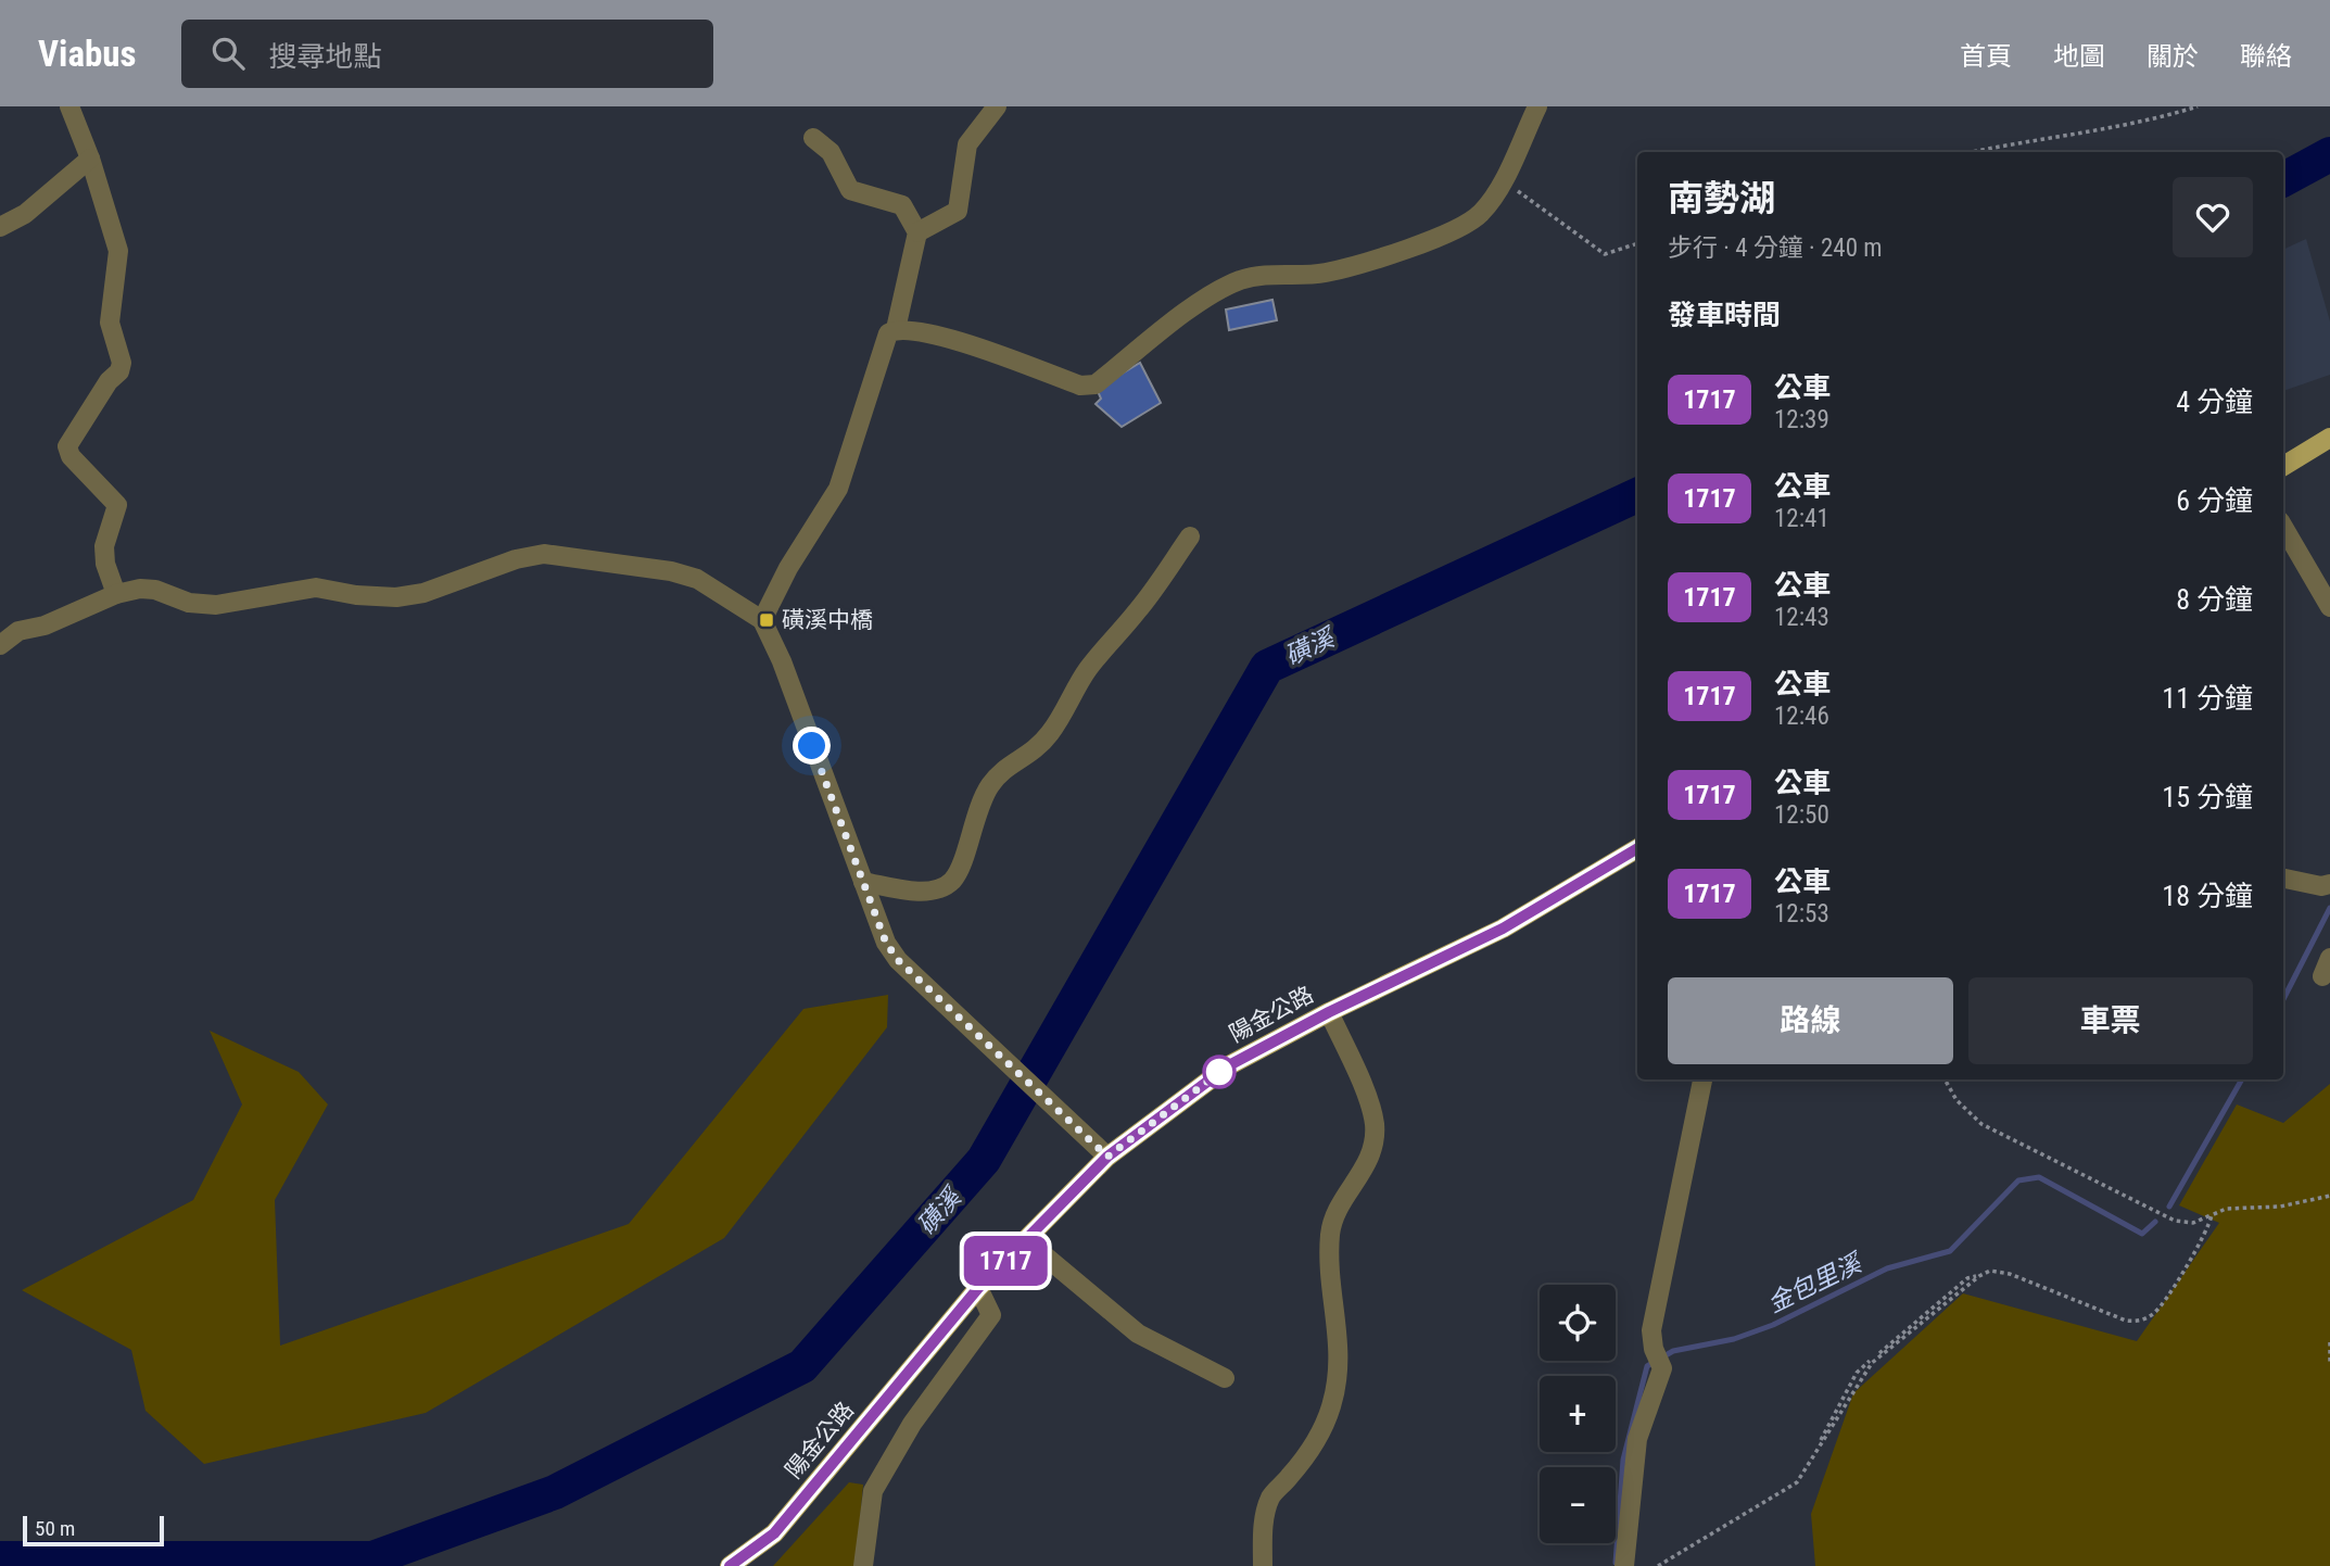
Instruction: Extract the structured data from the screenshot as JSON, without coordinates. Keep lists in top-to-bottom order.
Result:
{
  "streets": {
    "main road": ["陽金公路"]
  },
  "water": ["磺溪", "金包里溪"],
  "places": {
    "transit": ["磺溪中橋"]
  },
  "lines": ["bus line 1717"],
  "scale_bar": "50 m",
  "page": {
    "header": "Viabus",
    "search": "搜尋地點",
    "nav": [
      "首頁",
      "地圖",
      "關於",
      "聯絡"
    ],
    "on_map": "1717",
    "heading": [
      ["南勢湖", "步行 · 4 分鐘 · 240 m"],
      "發車時間"
    ],
    "list": [
      {
        "mark": "1717",
        "name": "公車",
        "note": "12:39",
        "value": "4 分鐘"
      },
      {
        "mark": "1717",
        "name": "公車",
        "note": "12:41",
        "value": "6 分鐘"
      },
      {
        "mark": "1717",
        "name": "公車",
        "note": "12:43",
        "value": "8 分鐘"
      },
      {
        "mark": "1717",
        "name": "公車",
        "note": "12:46",
        "value": "11 分鐘"
      },
      {
        "mark": "1717",
        "name": "公車",
        "note": "12:50",
        "value": "15 分鐘"
      },
      {
        "mark": "1717",
        "name": "公車",
        "note": "12:53",
        "value": "18 分鐘"
      }
    ],
    "buttons": ["路線", "車票"],
    "map_buttons": ["+", "−"],
    "scale": "50 m"
  }
}
